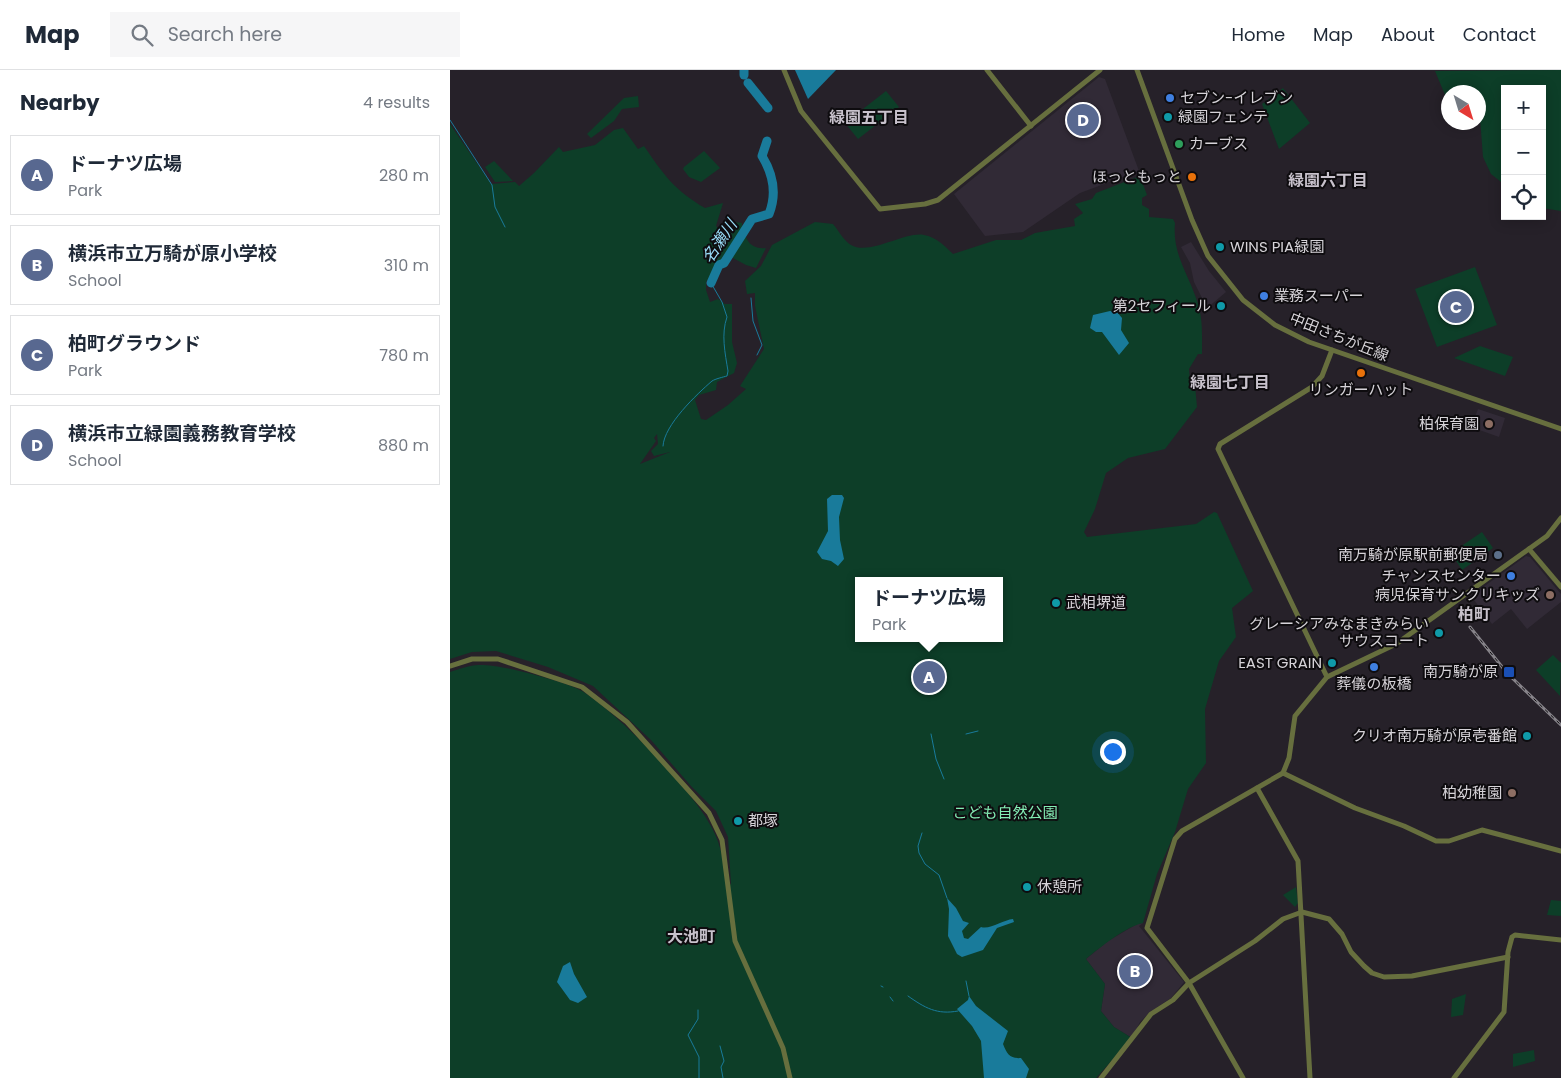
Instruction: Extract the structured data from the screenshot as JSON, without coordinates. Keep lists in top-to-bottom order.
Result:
{
  "streets": {
    "street": ["中田さちが丘線"]
  },
  "districts": [
    "緑園五丁目",
    "緑園六丁目",
    "緑園七丁目",
    "柏町",
    "大池町"
  ],
  "water": ["名瀬川"],
  "parks": ["こども自然公園"],
  "places": {
    "other": [
      "セブン-イレブン",
      "緑園フェンテ",
      "カーブス",
      "ほっともっと",
      "WINS PIA緑園",
      "業務スーパー",
      "第2セフィール",
      "リンガーハット",
      "柏保育園",
      "南万騎が原駅前郵便局",
      "チャンスセンター",
      "病児保育サンクリキッズ",
      "武相堺道",
      "グレーシアみなまきみらい サウスコート",
      "EAST GRAIN",
      "葬儀の板橋",
      "クリオ南万騎が原壱番館",
      "柏幼稚園",
      "都塚",
      "休憩所"
    ],
    "transit": ["南万騎が原"]
  },
  "north": "bottom right",
  "page": {
    "header": "Map",
    "search": "Search here",
    "nav": [
      "Home",
      "Map",
      "About",
      "Contact"
    ],
    "heading": ["Nearby", "4 results"],
    "map_buttons": ["+", "−"],
    "pins": [
      "D",
      "C",
      "A",
      "B"
    ],
    "list": [
      {
        "mark": "A",
        "name": "ドーナツ広場",
        "note": "Park",
        "value": "280 m"
      },
      {
        "mark": "B",
        "name": "横浜市立万騎が原小学校",
        "note": "School",
        "value": "310 m"
      },
      {
        "mark": "C",
        "name": "柏町グラウンド",
        "note": "Park",
        "value": "780 m"
      },
      {
        "mark": "D",
        "name": "横浜市立緑園義務教育学校",
        "note": "School",
        "value": "880 m"
      }
    ],
    "popup": ["ドーナツ広場", "Park"]
  }
}
